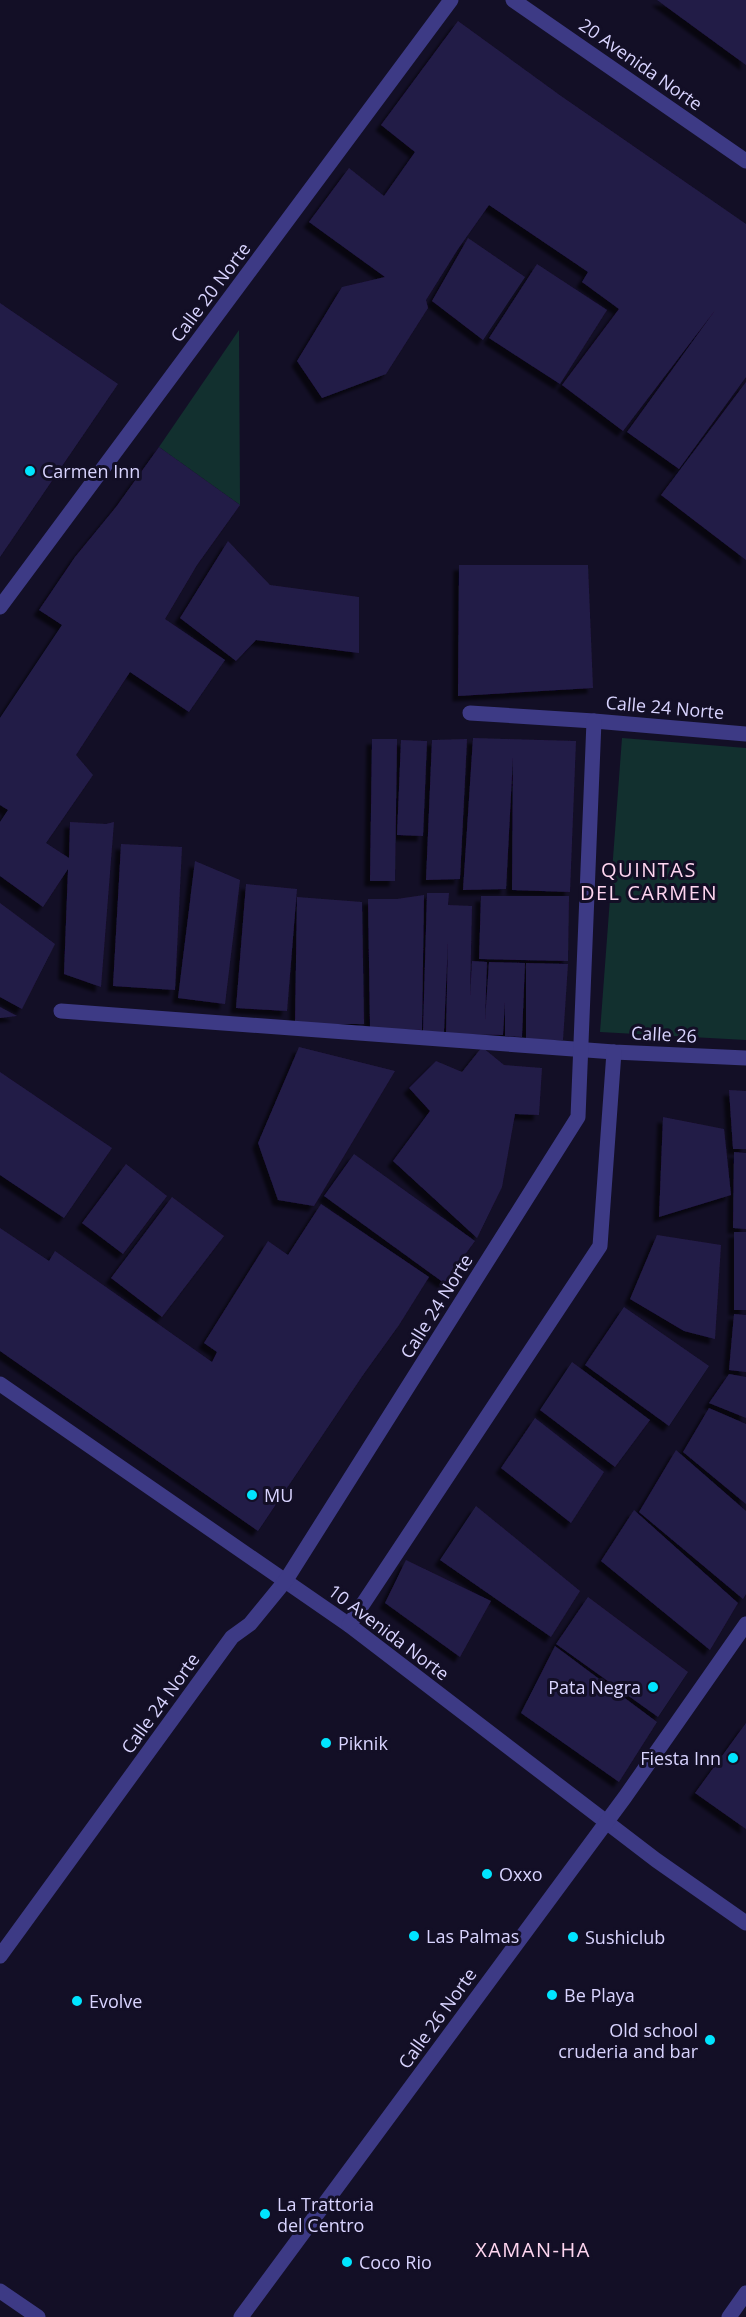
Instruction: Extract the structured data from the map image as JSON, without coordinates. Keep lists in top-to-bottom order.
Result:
{
  "streets": {
    "street": [
      "20 Avenida Norte",
      "Calle 20 Norte",
      "Calle 24 Norte",
      "Calle 26",
      "10 Avenida Norte",
      "Calle 26 Norte"
    ]
  },
  "crossings": [
    ["Calle 24 Norte", "Calle 26"],
    ["Calle 24 Norte", "10 Avenida Norte"],
    ["10 Avenida Norte", "Calle 26 Norte"]
  ],
  "districts": ["QUINTAS DEL CARMEN", "XAMAN-HA"],
  "places": [
    "Carmen Inn",
    "MU",
    "Pata Negra",
    "Piknik",
    "Fiesta Inn",
    "Oxxo",
    "Las Palmas",
    "Sushiclub",
    "Be Playa",
    "Evolve",
    "Old school cruderia and bar",
    "La Trattoria del Centro",
    "Coco Rio"
  ]
}
